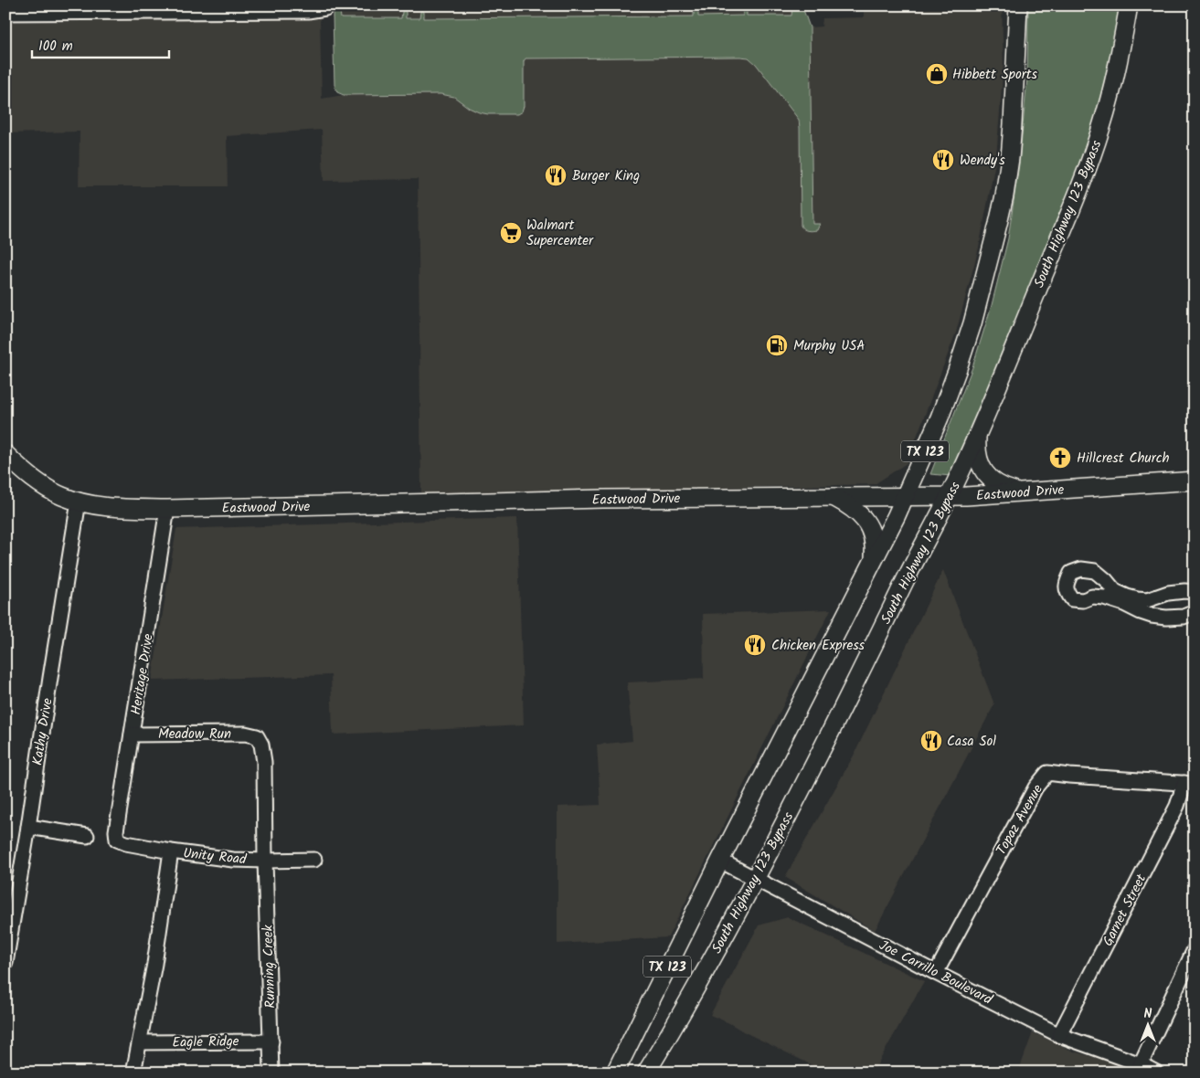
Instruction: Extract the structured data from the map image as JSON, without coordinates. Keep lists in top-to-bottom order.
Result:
{
  "streets": {
    "main road": ["South Highway 123 Bypass", "TX 123", "Eastwood Drive"],
    "street": [
      "Heritage Drive",
      "Kathy Drive",
      "Meadow Run",
      "Topaz Avenue",
      "Unity Road",
      "Garnet Street",
      "Running Creek",
      "Joe Carrillo Boulevard",
      "Eagle Ridge"
    ]
  },
  "crossings": [
    ["South Highway 123 Bypass", "Eastwood Drive"],
    ["South Highway 123 Bypass", "Joe Carrillo Boulevard"],
    ["TX 123", "Eastwood Drive"],
    ["TX 123", "Joe Carrillo Boulevard"],
    ["Eastwood Drive", "Heritage Drive"],
    ["Eastwood Drive", "Kathy Drive"],
    ["Heritage Drive", "Meadow Run"],
    ["Heritage Drive", "Unity Road"],
    ["Meadow Run", "Running Creek"],
    ["Topaz Avenue", "Garnet Street"],
    ["Topaz Avenue", "Joe Carrillo Boulevard"],
    ["Unity Road", "Running Creek"],
    ["Garnet Street", "Joe Carrillo Boulevard"],
    ["Running Creek", "Eagle Ridge"]
  ],
  "places": {
    "shop": ["Hibbett Sports"],
    "restaurant": [
      "Wendy's",
      "Burger King",
      "Chicken Express",
      "Casa Sol"
    ],
    "supermarket": ["Walmart Supercenter"],
    "fuel station": ["Murphy USA"],
    "church": ["Hillcrest Church"]
  },
  "scale_bar": "100 m",
  "north": "top"
}
